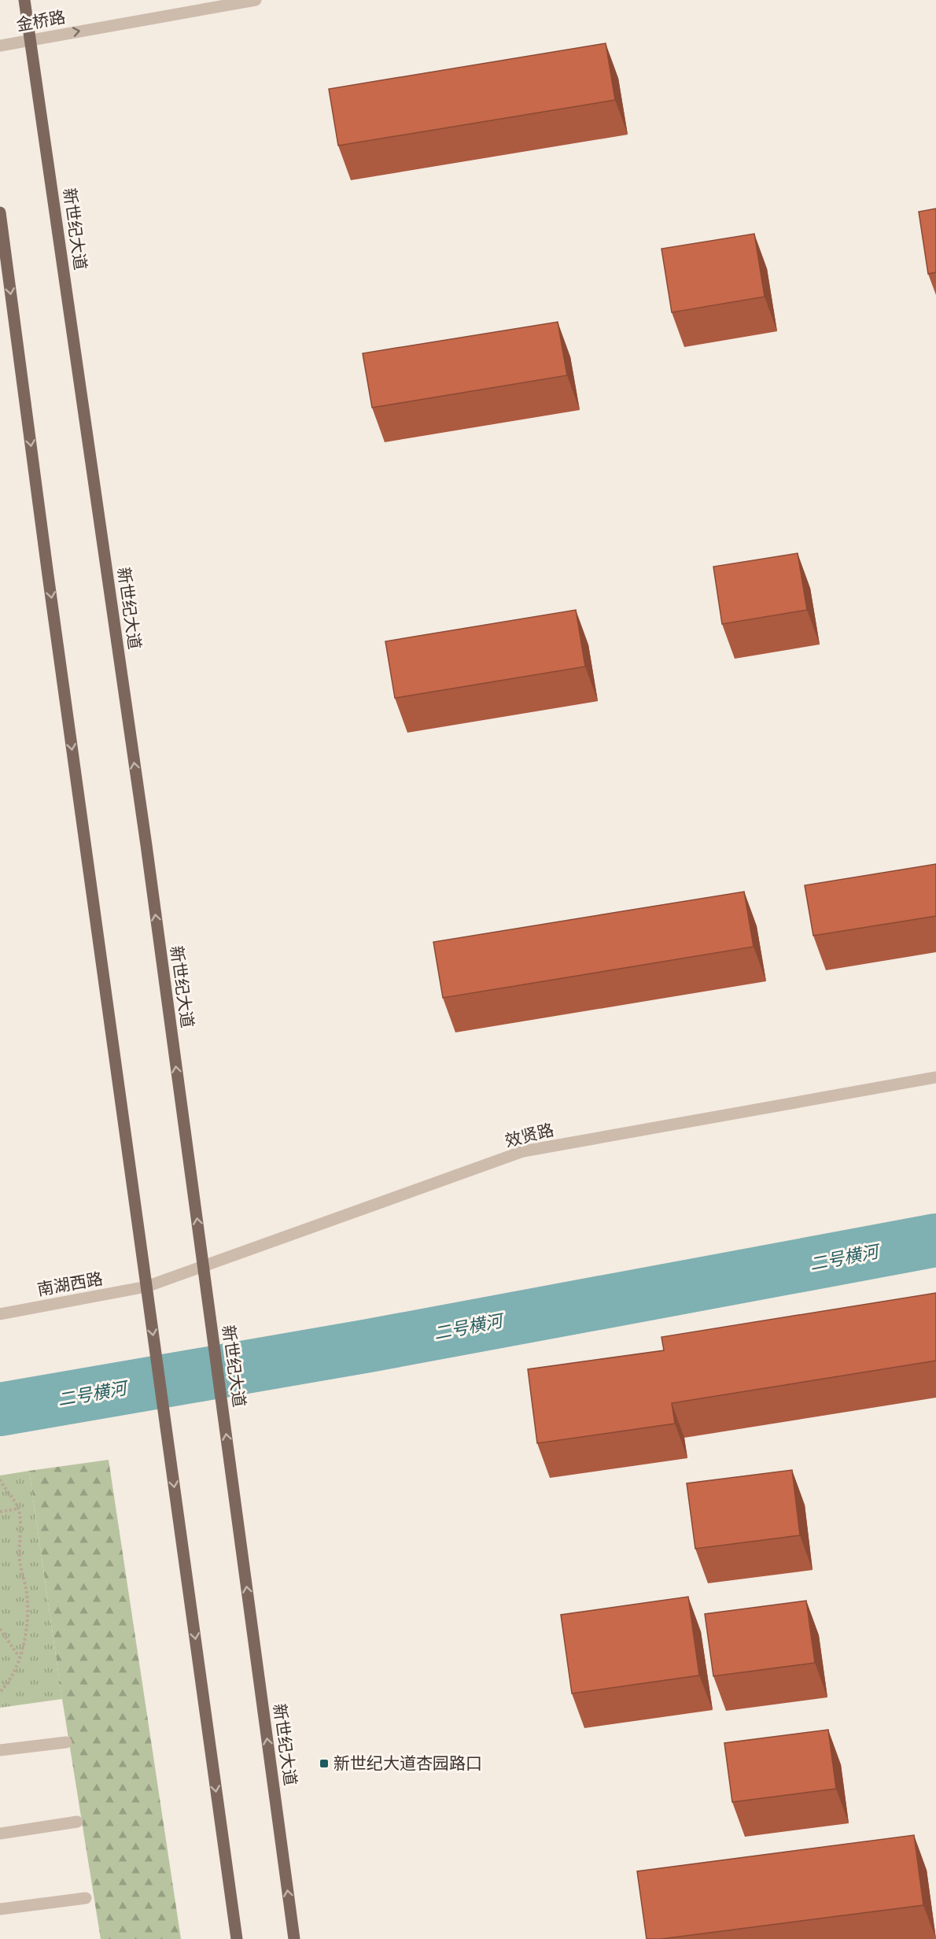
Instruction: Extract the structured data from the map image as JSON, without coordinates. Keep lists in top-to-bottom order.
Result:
{
  "streets": {
    "main road": ["新世纪大道"],
    "street": ["金桥路", "效贤路", "南湖西路"]
  },
  "crossings": [
    ["金桥路", "新世纪大道"],
    ["新世纪大道", "效贤路"],
    ["效贤路", "南湖西路"]
  ],
  "one_way": ["金桥路"],
  "water": ["二号横河"],
  "places": {
    "transit": ["新世纪大道杏园路口"]
  }
}
